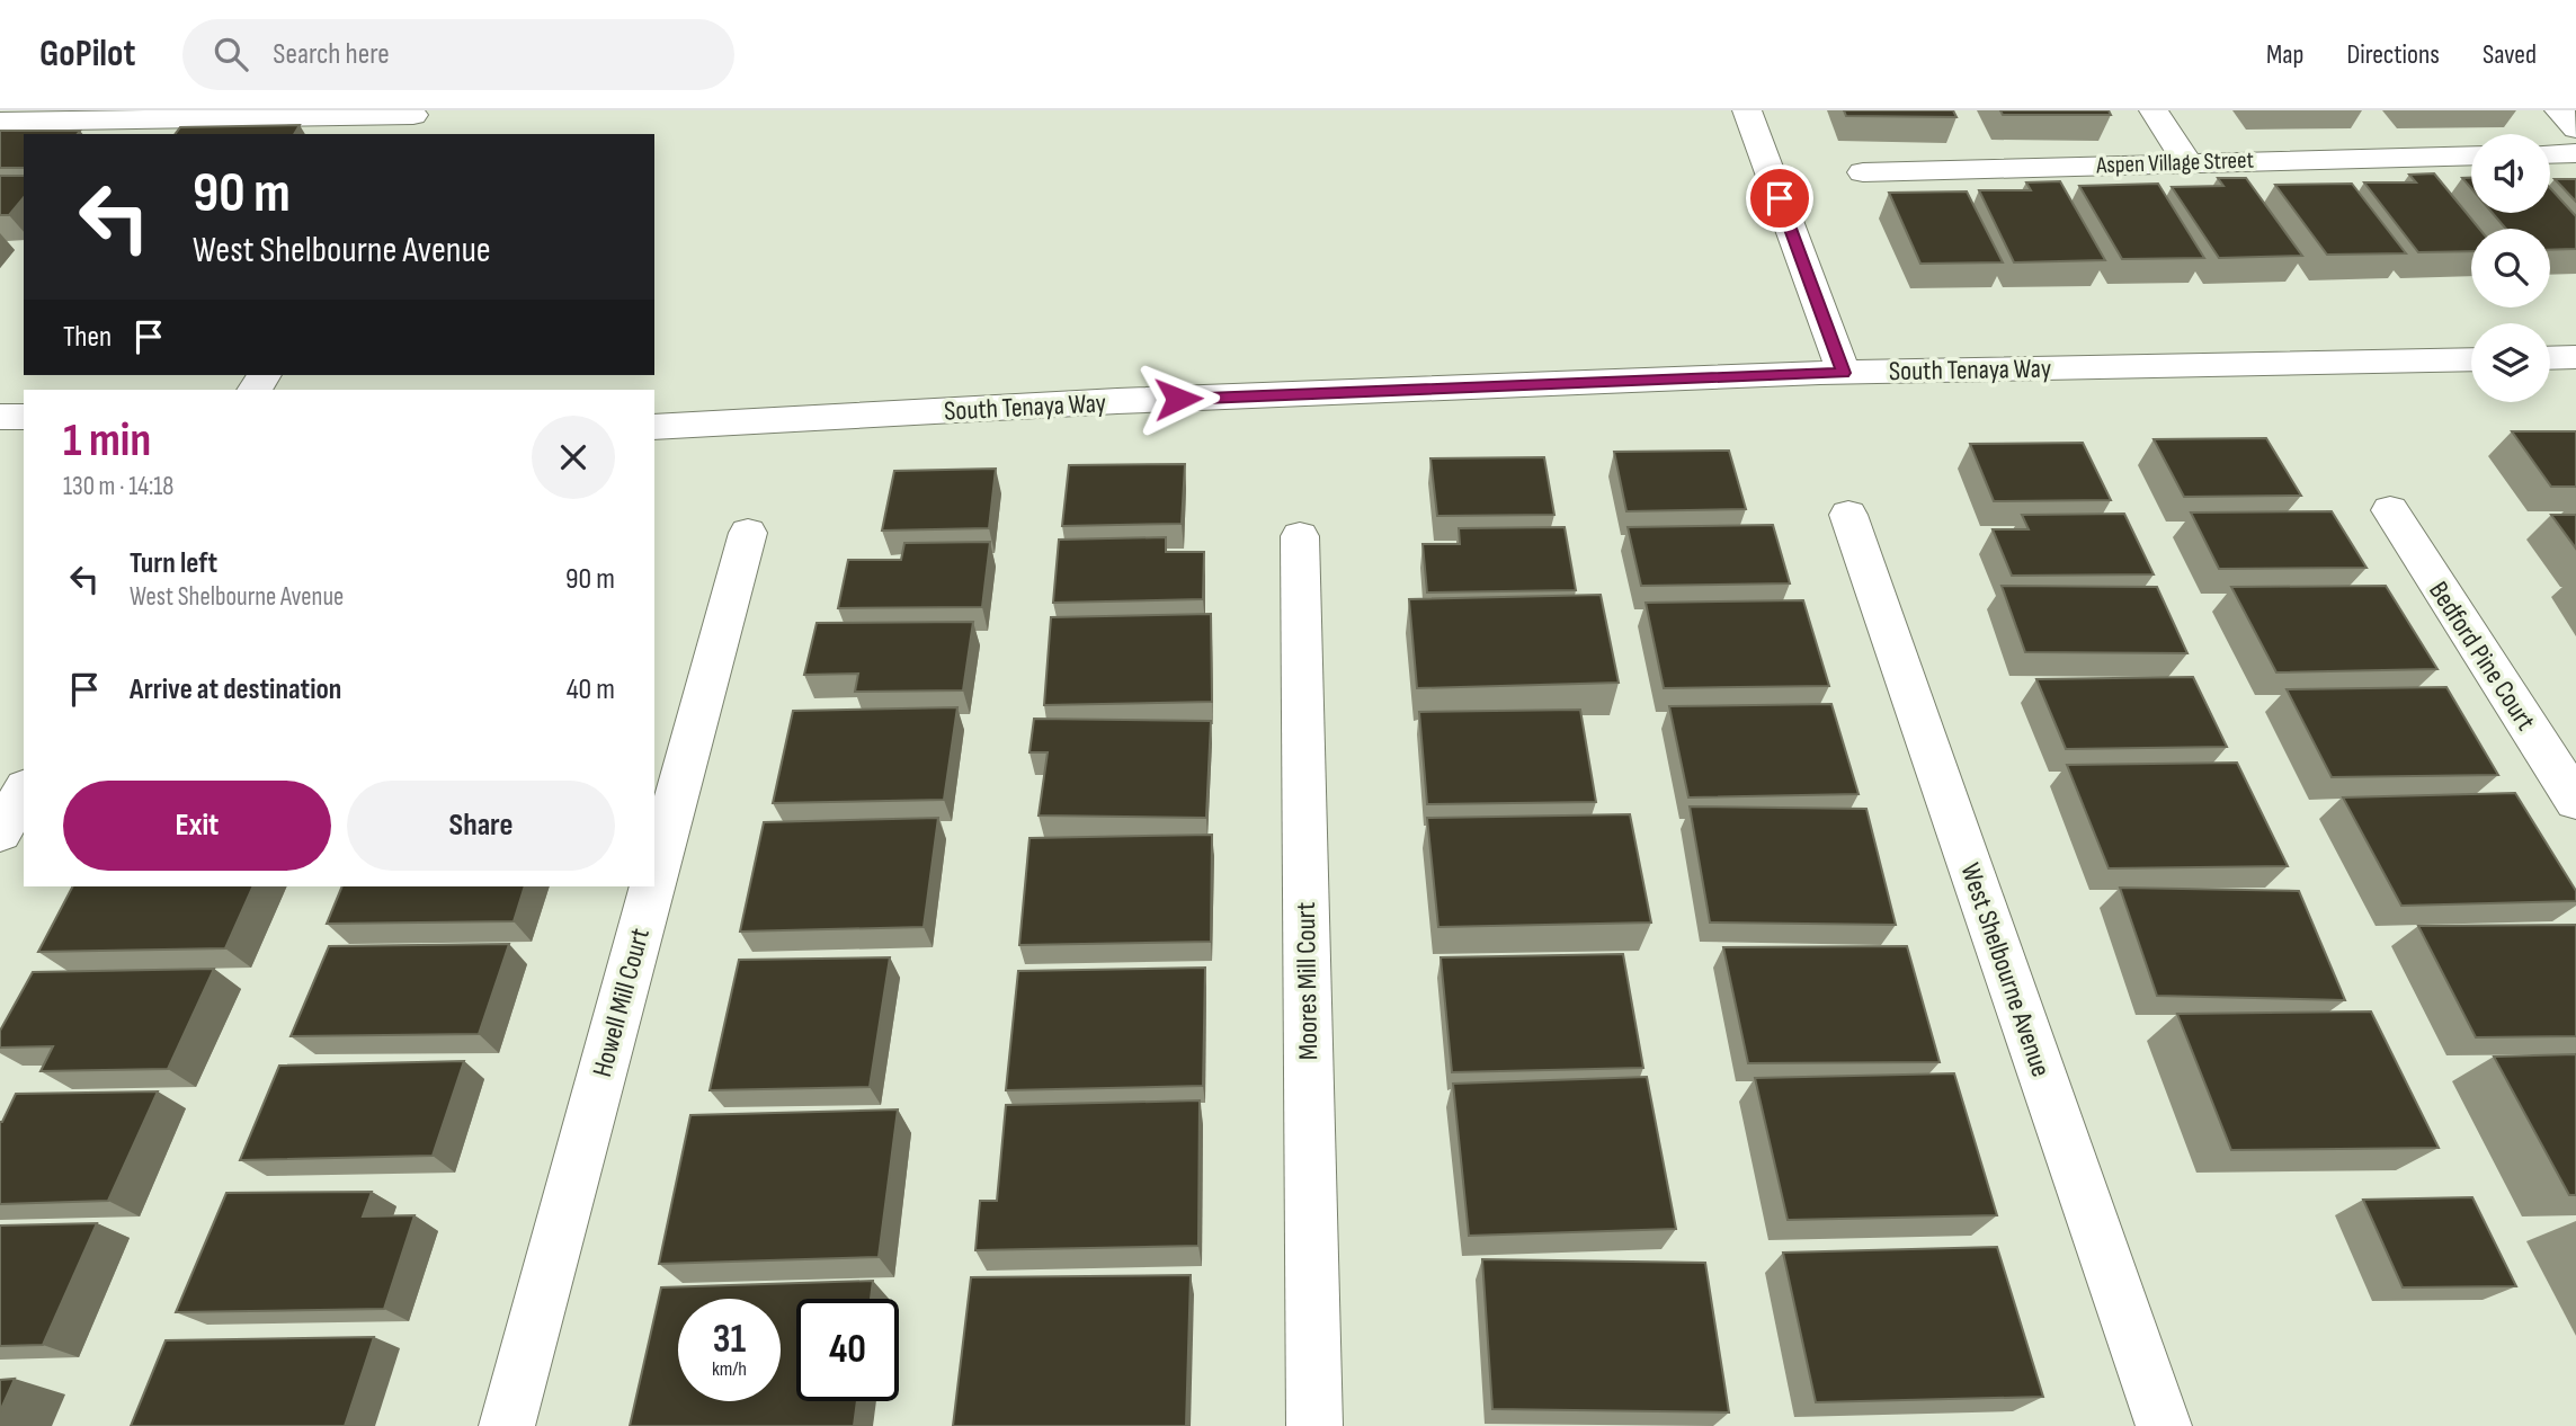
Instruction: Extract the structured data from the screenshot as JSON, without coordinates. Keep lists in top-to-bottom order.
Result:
{
  "streets": {
    "street": [
      "Aspen Village Street",
      "South Tenaya Way",
      "Bedford Pine Court",
      "West Shelbourne Avenue",
      "Moores Mill Court",
      "Howell Mill Court"
    ]
  },
  "page": {
    "header": "GoPilot",
    "search": "Search here",
    "nav": ["Map", "Directions", "Saved"],
    "turn": ["90 m", "West Shelbourne Avenue"],
    "then": "Then",
    "heading": ["1 min", "130 m · 14:18"],
    "list": [
      {
        "name": "Turn left",
        "note": "West Shelbourne Avenue",
        "value": "90 m"
      },
      {
        "name": "Arrive at destination",
        "value": "40 m"
      }
    ],
    "buttons": ["Exit", "Share"],
    "speed": "31 km/h",
    "limit": "40"
  }
}
